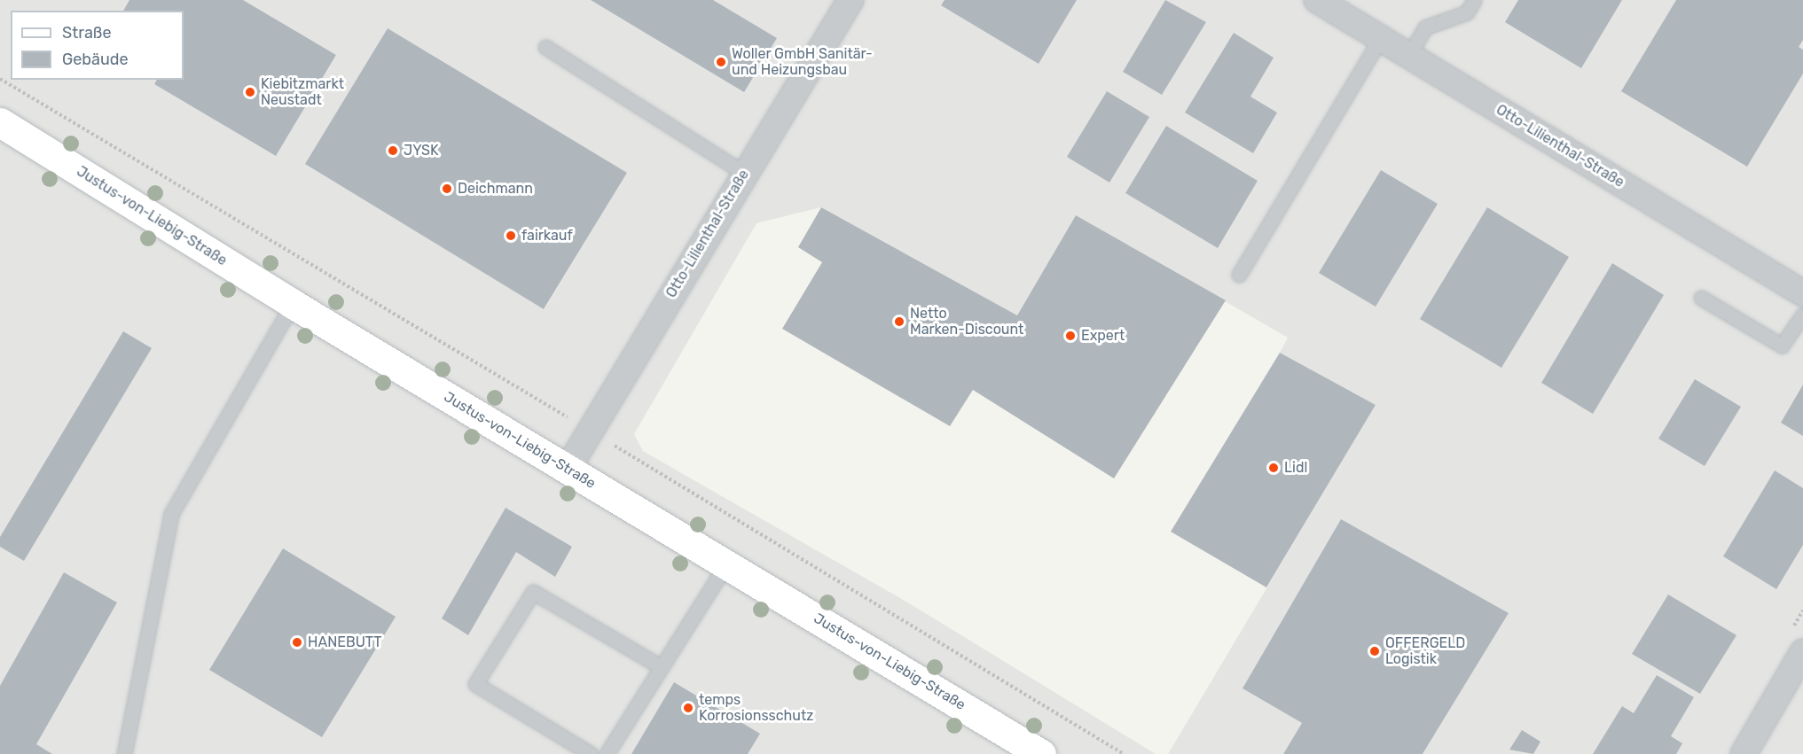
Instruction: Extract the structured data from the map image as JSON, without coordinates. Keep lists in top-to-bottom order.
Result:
{
  "streets": {
    "main road": ["Justus-von-Liebig-Straße"],
    "street": ["Otto-Lilienthal-Straße"]
  },
  "crossings": [
    ["Otto-Lilienthal-Straße", "Justus-von-Liebig-Straße"]
  ],
  "places": [
    "Woller GmbH Sanitär- und Heizungsbau",
    "Kiebitzmarkt Neustadt",
    "JYSK",
    "Deichmann",
    "fairkauf",
    "Netto Marken-Discount",
    "Expert",
    "Lidl",
    "HANEBUTT",
    "OFFERGELD Logistik",
    "temps Korrosionsschutz"
  ],
  "legend": ["Straße", "Gebäude"]
}
